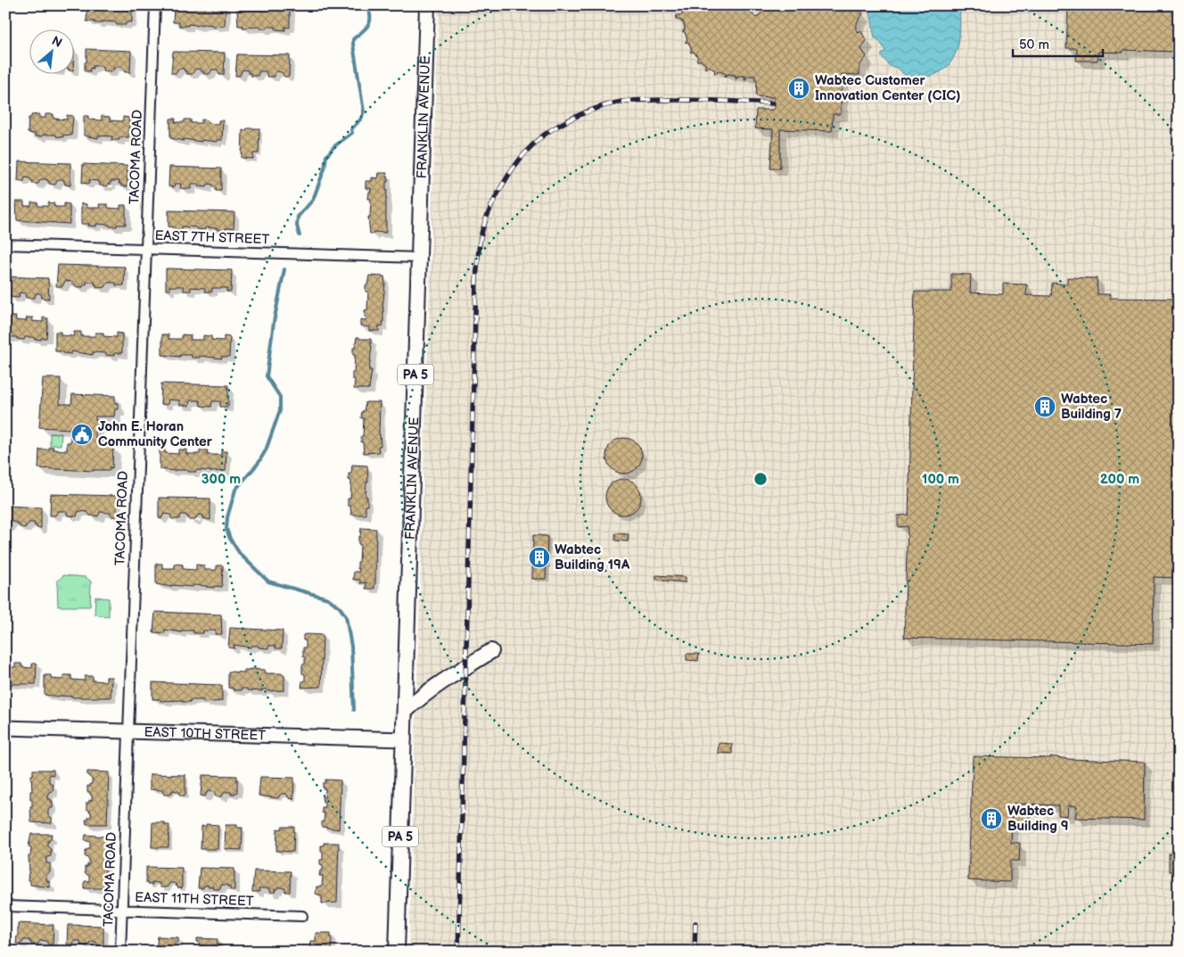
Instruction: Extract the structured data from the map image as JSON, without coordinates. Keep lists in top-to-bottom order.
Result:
{
  "streets": {
    "main road": ["FRANKLIN AVENUE", "PA 5"],
    "street": [
      "TACOMA ROAD",
      "EAST 7TH STREET",
      "EAST 10TH STREET",
      "EAST 11TH STREET"
    ]
  },
  "crossings": [
    ["FRANKLIN AVENUE", "EAST 7TH STREET"],
    ["FRANKLIN AVENUE", "EAST 10TH STREET"],
    ["TACOMA ROAD", "EAST 7TH STREET"],
    ["TACOMA ROAD", "EAST 10TH STREET"],
    ["TACOMA ROAD", "EAST 11TH STREET"]
  ],
  "places": {
    "building": [
      "Wabtec Customer Innovation Center (CIC)",
      "Wabtec Building 7",
      "Wabtec Building 19A",
      "Wabtec Building 9"
    ],
    "public building": ["John E. Horan Community Center"]
  },
  "scale_bar": "50 m",
  "north": "top right",
  "rings": ["100 m", "200 m", "300 m"]
}
